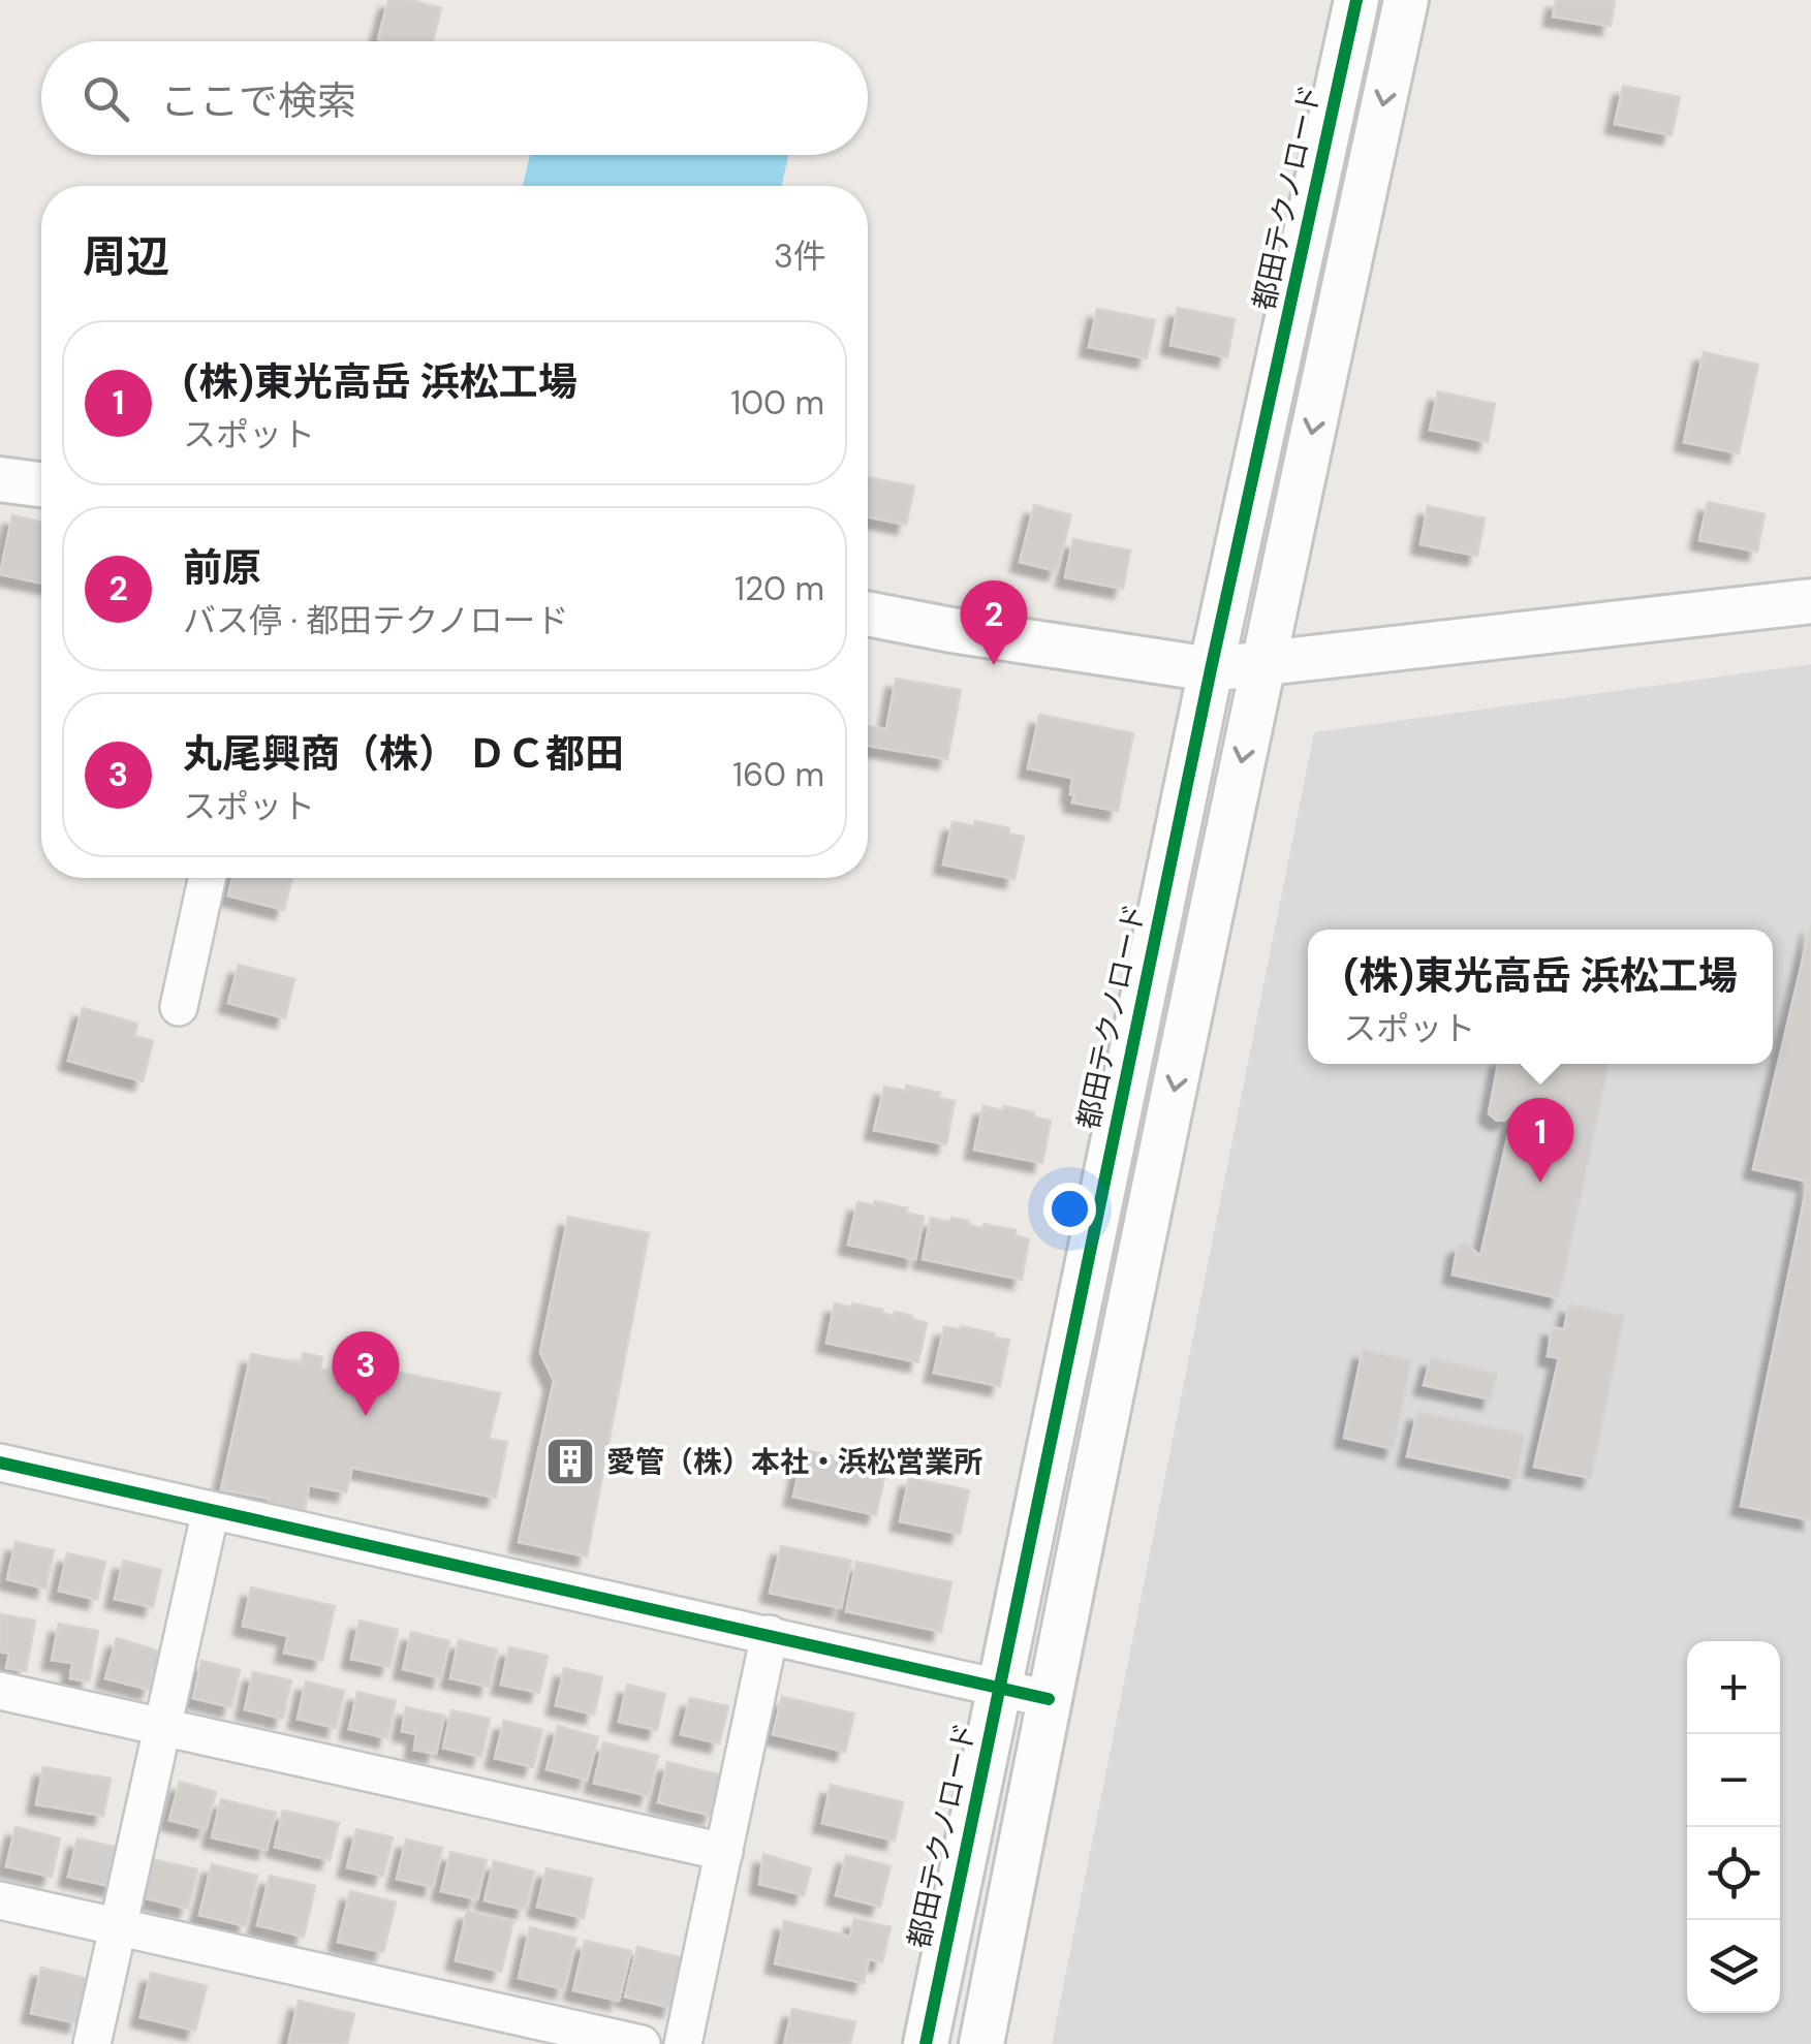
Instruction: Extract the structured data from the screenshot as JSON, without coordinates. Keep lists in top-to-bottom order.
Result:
{
  "streets": {
    "street": ["都田テクノロード"]
  },
  "places": {
    "building": ["愛管（株）本社・浜松営業所"]
  },
  "page": {
    "search": "ここで検索",
    "heading": ["周辺", "3件"],
    "list": [
      {
        "mark": "1",
        "name": "(株)東光高岳 浜松工場",
        "note": "スポット",
        "value": "100 m"
      },
      {
        "mark": "2",
        "name": "前原",
        "note": "バス停 · 都田テクノロード",
        "value": "120 m"
      },
      {
        "mark": "3",
        "name": "丸尾興商（株） ＤＣ都田",
        "note": "スポット",
        "value": "160 m"
      }
    ],
    "pins": ["2", "1", "3"],
    "popup": ["(株)東光高岳 浜松工場", "スポット"],
    "map_buttons": ["+", "−"]
  }
}
